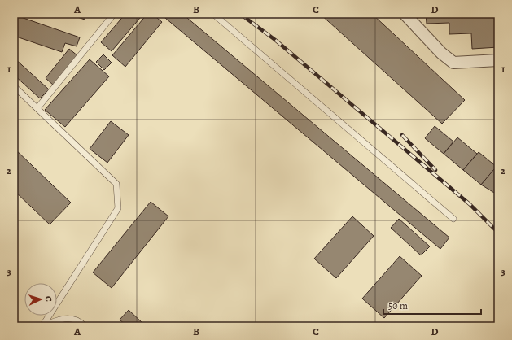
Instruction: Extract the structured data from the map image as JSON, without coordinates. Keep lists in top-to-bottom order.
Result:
{
  "scale_bar": "50 m",
  "north": "right",
  "grid": {
    "columns": [
      "A",
      "B",
      "C",
      "D"
    ],
    "rows": ["1", "2", "3"]
  }
}
